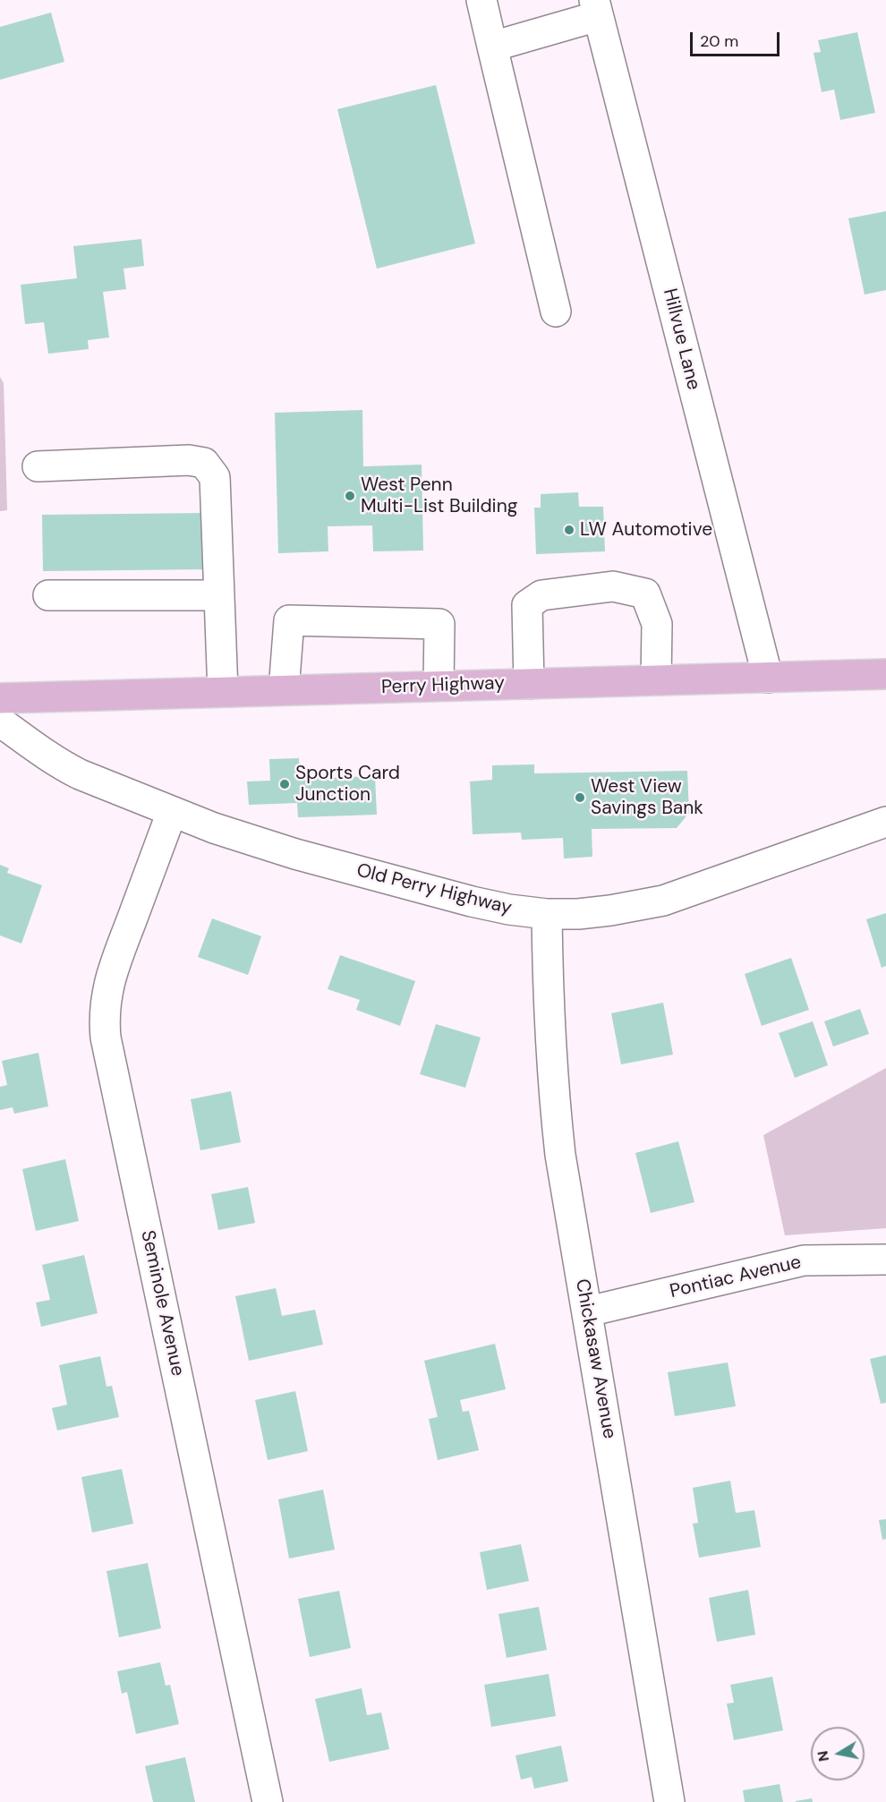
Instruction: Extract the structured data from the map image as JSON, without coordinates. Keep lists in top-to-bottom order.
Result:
{
  "streets": {
    "main road": ["Perry Highway"],
    "street": [
      "Hillvue Lane",
      "Old Perry Highway",
      "Pontiac Avenue",
      "Seminole Avenue",
      "Chickasaw Avenue"
    ]
  },
  "crossings": [
    ["Hillvue Lane", "Perry Highway"],
    ["Old Perry Highway", "Seminole Avenue"],
    ["Old Perry Highway", "Chickasaw Avenue"],
    ["Pontiac Avenue", "Chickasaw Avenue"]
  ],
  "places": [
    "West Penn Multi-List Building",
    "LW Automotive",
    "Sports Card Junction",
    "West View Savings Bank"
  ],
  "scale_bar": "20 m",
  "north": "left"
}
